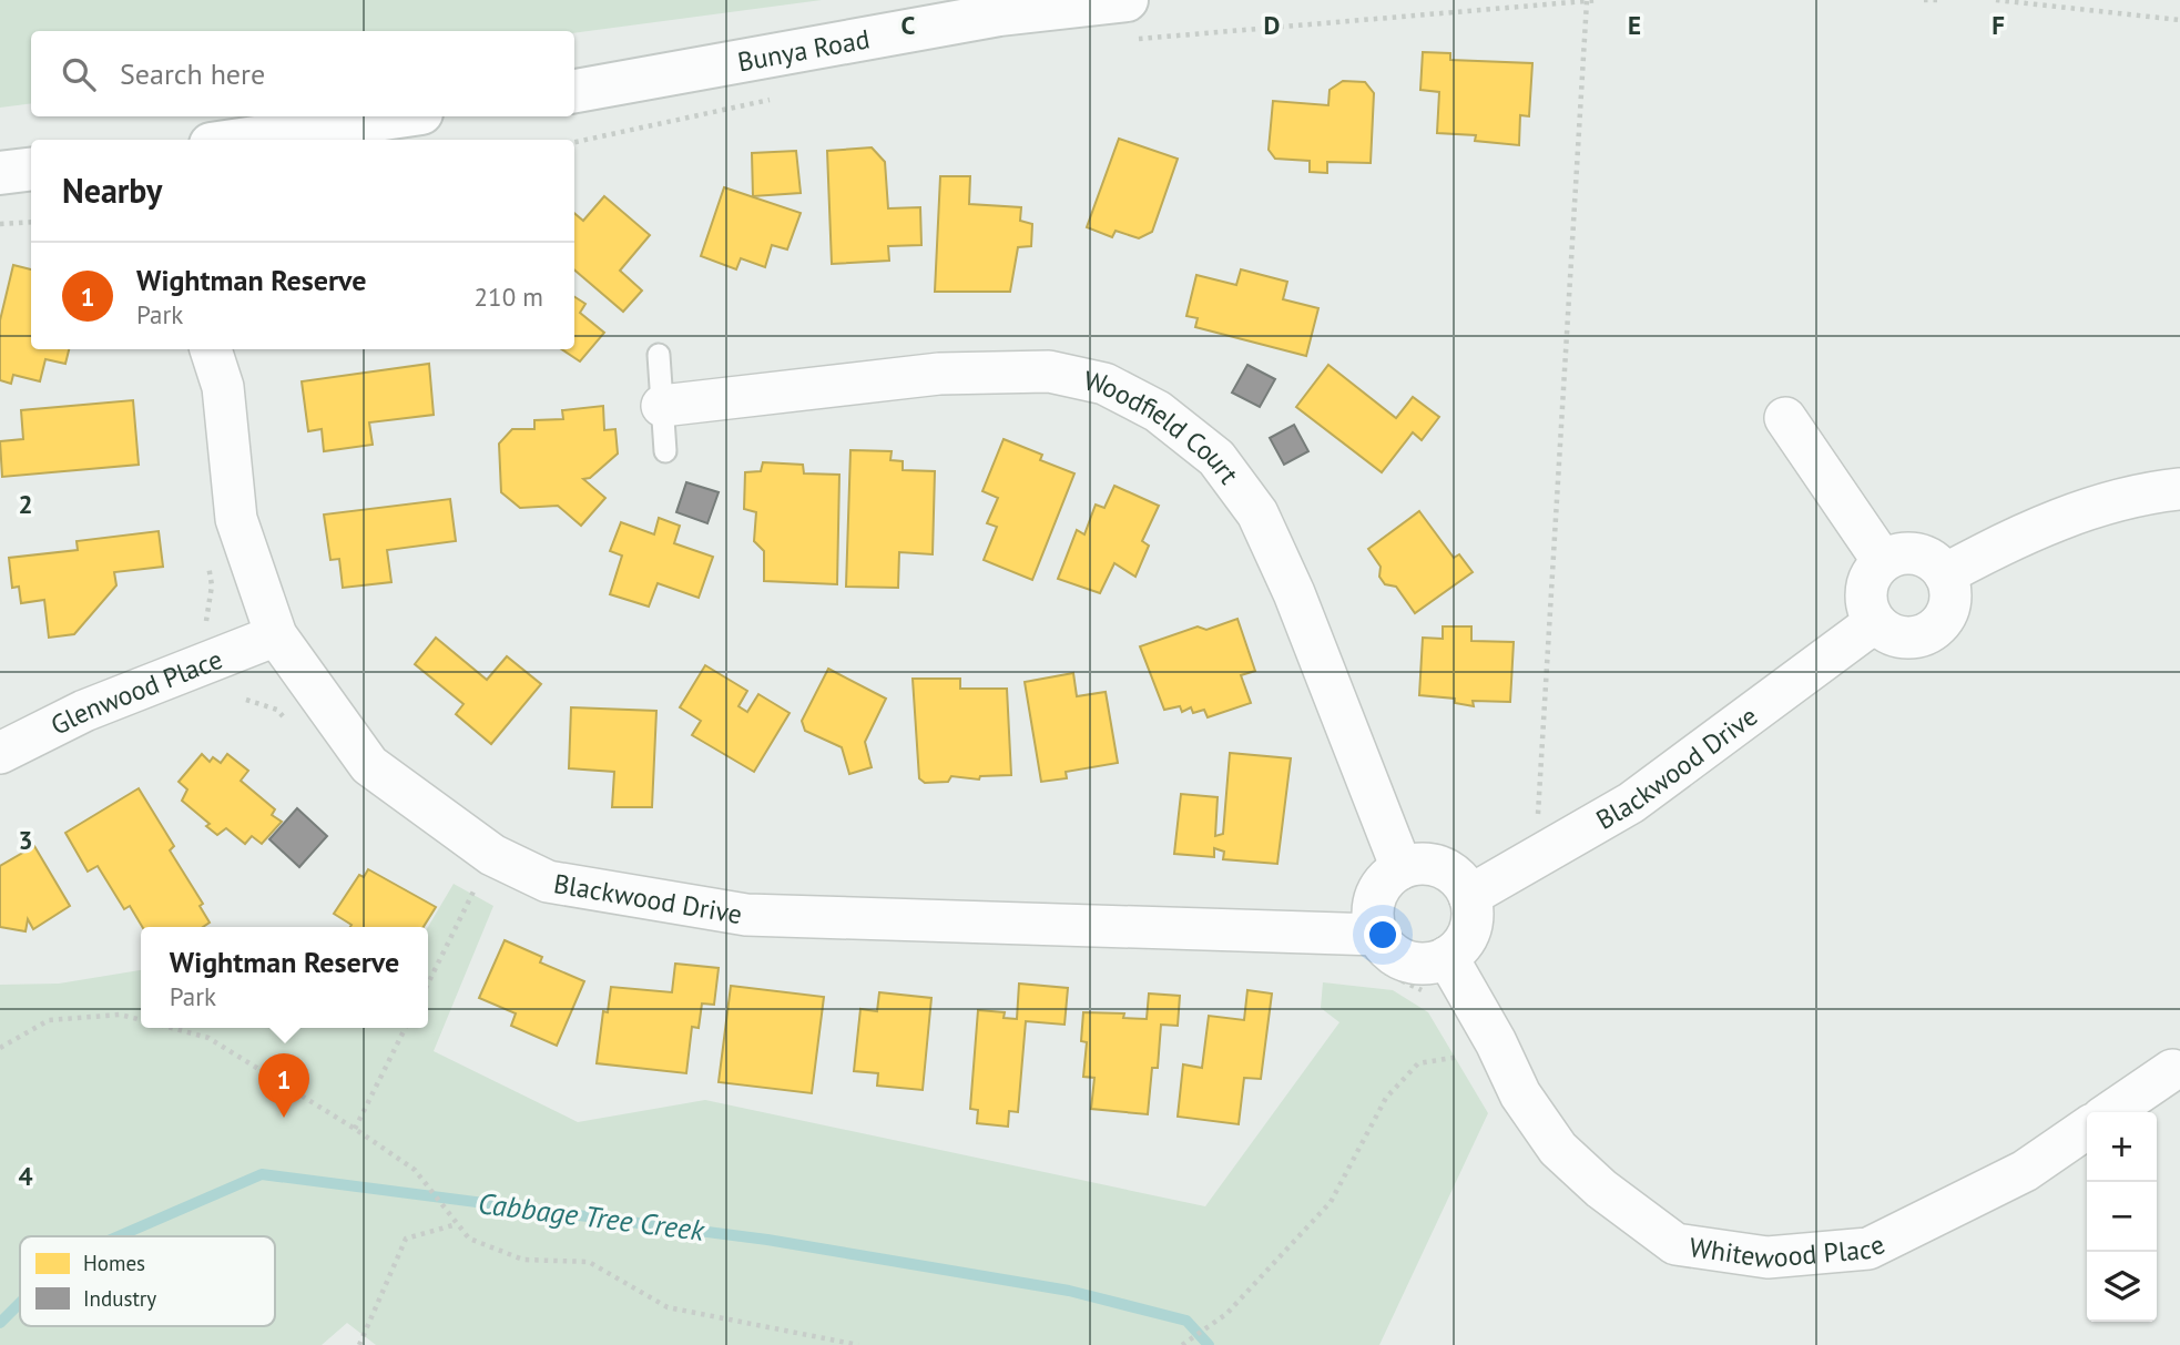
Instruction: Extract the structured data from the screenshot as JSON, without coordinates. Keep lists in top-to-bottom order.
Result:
{
  "streets": {
    "main road": ["Bunya Road"],
    "street": [
      "Woodfield Court",
      "Glenwood Place",
      "Blackwood Drive",
      "Whitewood Place"
    ]
  },
  "crossings": [
    ["Woodfield Court", "Blackwood Drive"],
    ["Woodfield Court", "Whitewood Place"],
    ["Glenwood Place", "Blackwood Drive"],
    ["Blackwood Drive", "Whitewood Place"]
  ],
  "water": ["Cabbage Tree Creek"],
  "legend": ["Homes", "Industry"],
  "page": {
    "search": "Search here",
    "heading": "Nearby",
    "list": [
      {
        "mark": "1",
        "name": "Wightman Reserve",
        "note": "Park",
        "value": "210 m"
      }
    ],
    "popup": ["Wightman Reserve", "Park"],
    "pins": "1",
    "map_buttons": ["+", "−"]
  },
  "grid": {
    "columns": [
      "C",
      "D",
      "E",
      "F"
    ],
    "rows": ["2", "3", "4"]
  }
}
